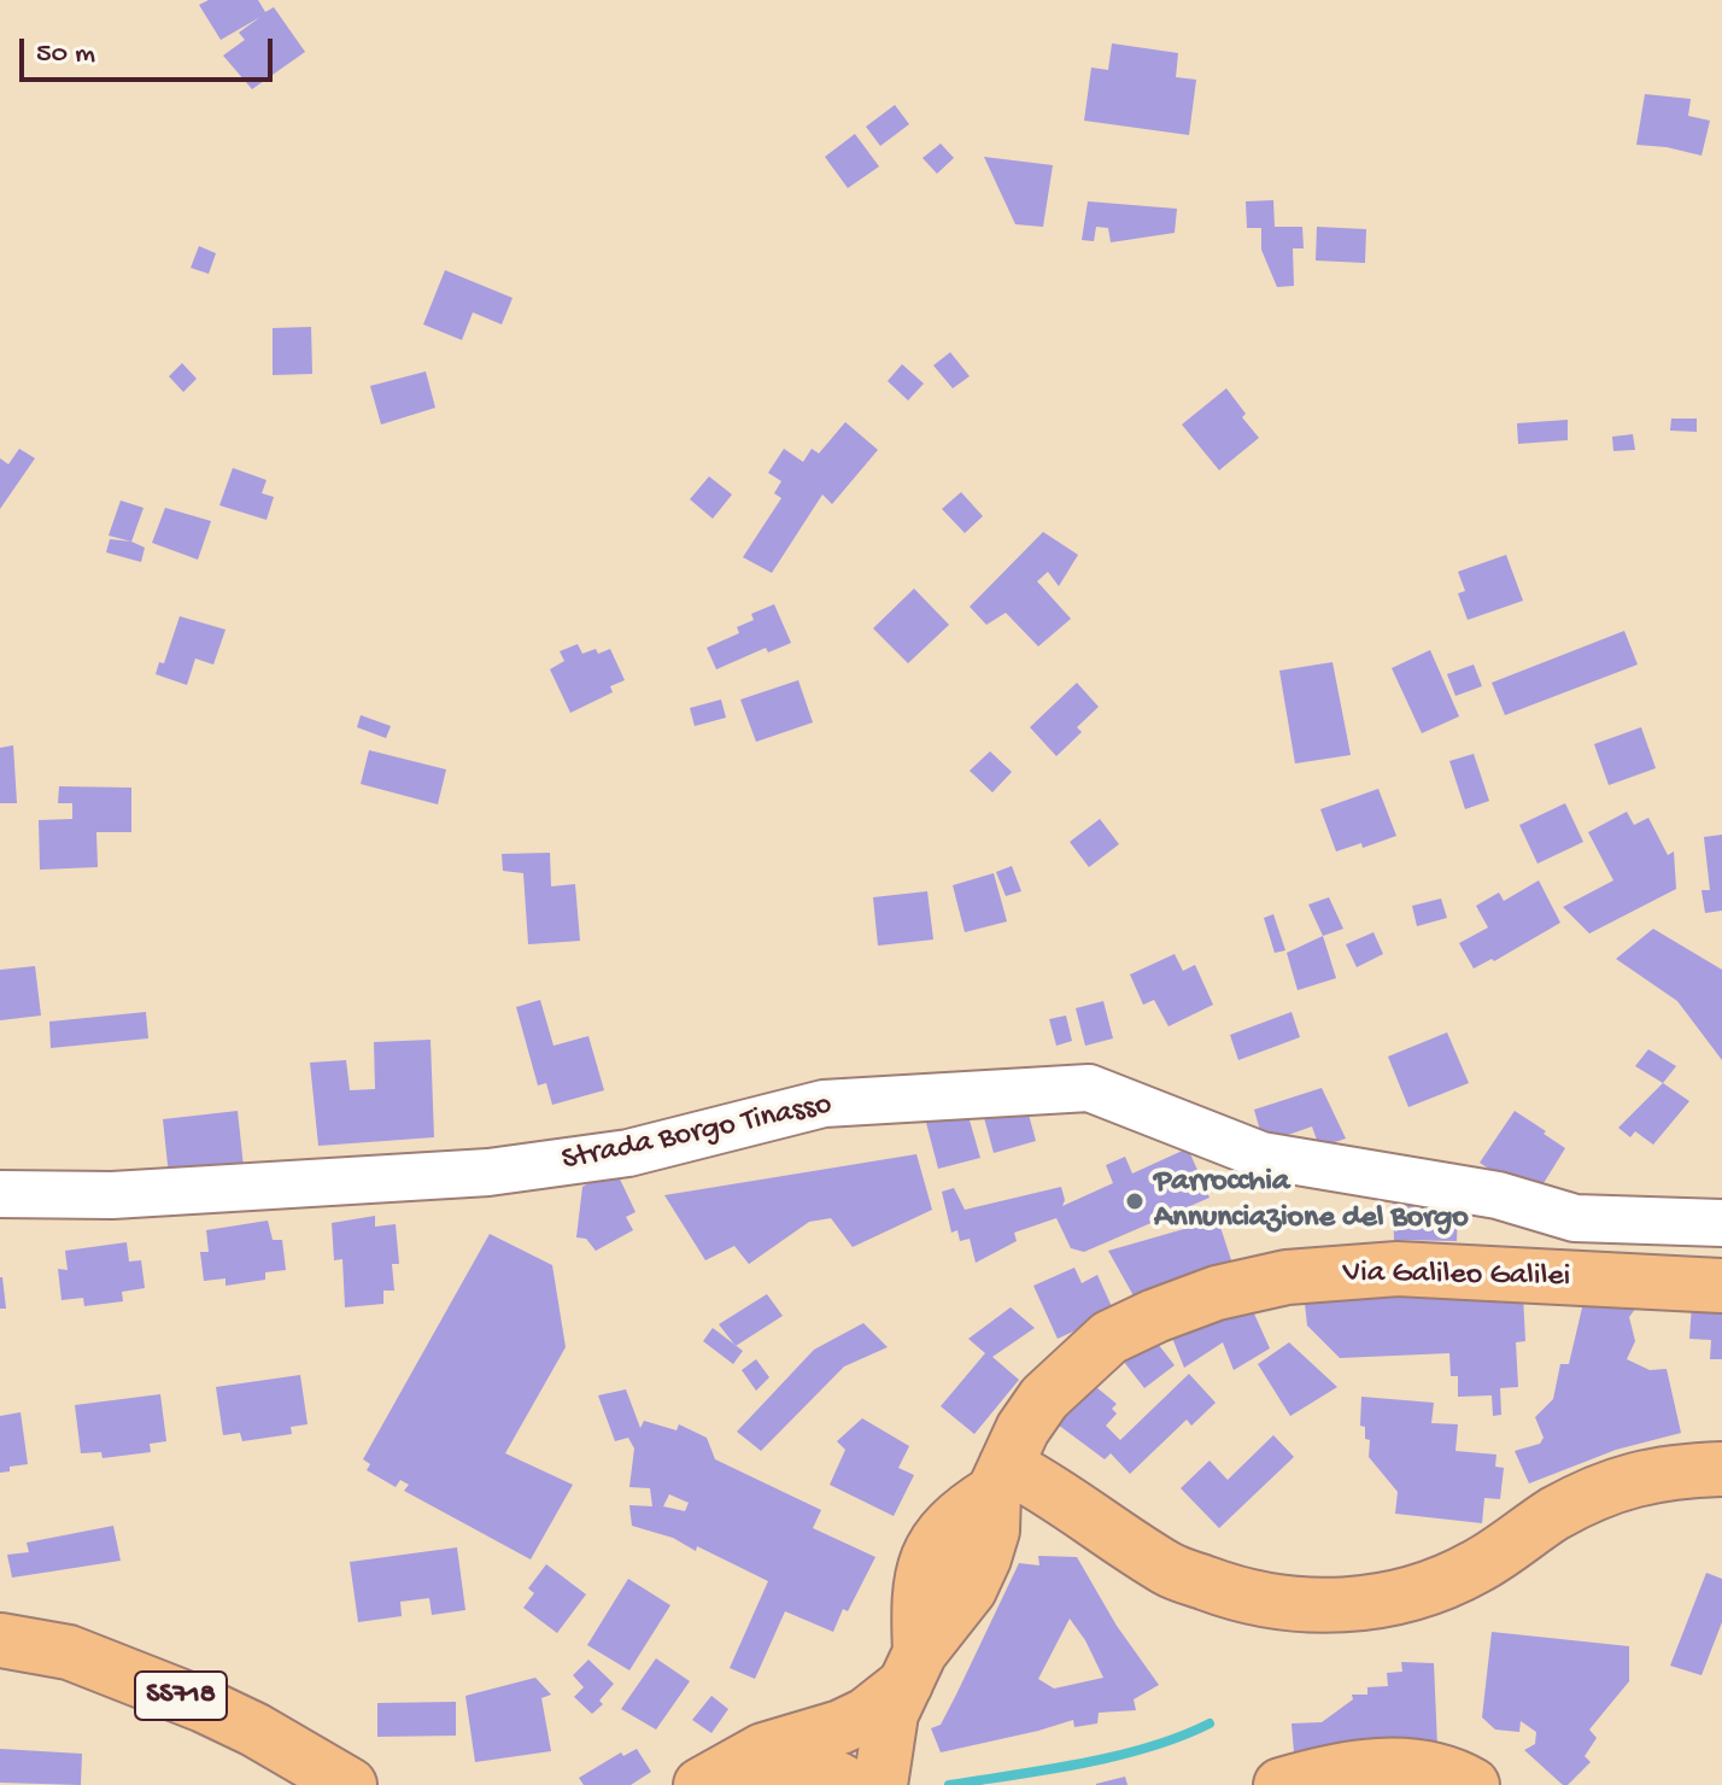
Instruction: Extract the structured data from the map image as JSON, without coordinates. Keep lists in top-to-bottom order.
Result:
{
  "streets": {
    "main road": ["Via Galileo Galilei", "SS718"],
    "street": ["Strada Borgo Tinasso"]
  },
  "places": ["Parrocchia Annunciazione del Borgo"],
  "scale_bar": "50 m"
}
